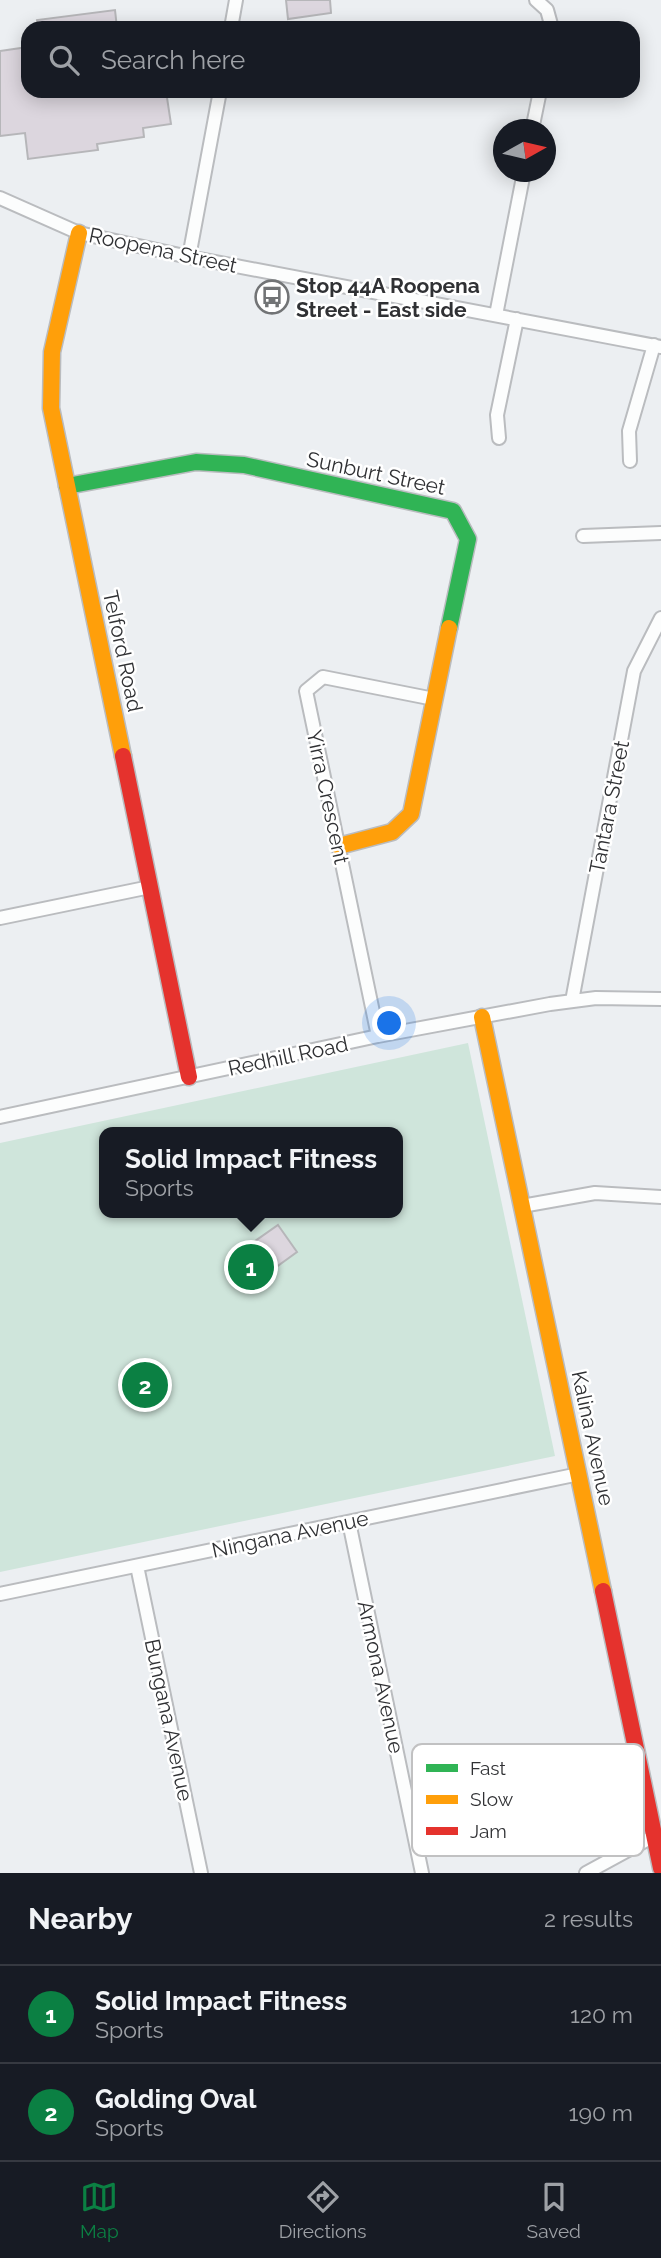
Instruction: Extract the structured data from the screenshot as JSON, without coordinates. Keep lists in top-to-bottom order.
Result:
{
  "streets": {
    "street": [
      "Roopena Street",
      "Sunburt Street",
      "Telford Road",
      "Yirra Crescent",
      "Tantara Street",
      "Redhill Road",
      "Kalina Avenue",
      "Ningana Avenue",
      "Armona Avenue",
      "Bungana Avenue"
    ]
  },
  "crossings": [
    ["Roopena Street", "Telford Road"],
    ["Sunburt Street", "Telford Road"],
    ["Sunburt Street", "Yirra Crescent"],
    ["Telford Road", "Redhill Road"],
    ["Yirra Crescent", "Redhill Road"],
    ["Tantara Street", "Redhill Road"],
    ["Redhill Road", "Kalina Avenue"],
    ["Kalina Avenue", "Ningana Avenue"],
    ["Ningana Avenue", "Armona Avenue"],
    ["Ningana Avenue", "Bungana Avenue"]
  ],
  "places": {
    "bus stop": ["Stop 44A Roopena Street - East side"]
  },
  "legend": ["Fast", "Slow", "Jam"],
  "north": "right",
  "page": {
    "search": "Search here",
    "popup": ["Solid Impact Fitness", "Sports"],
    "pins": ["1", "2"],
    "heading": ["Nearby", "2 results"],
    "list": [
      {
        "mark": "1",
        "name": "Solid Impact Fitness",
        "note": "Sports",
        "value": "120 m"
      },
      {
        "mark": "2",
        "name": "Golding Oval",
        "note": "Sports",
        "value": "190 m"
      }
    ],
    "nav": ["Map", "Directions", "Saved"]
  }
}
